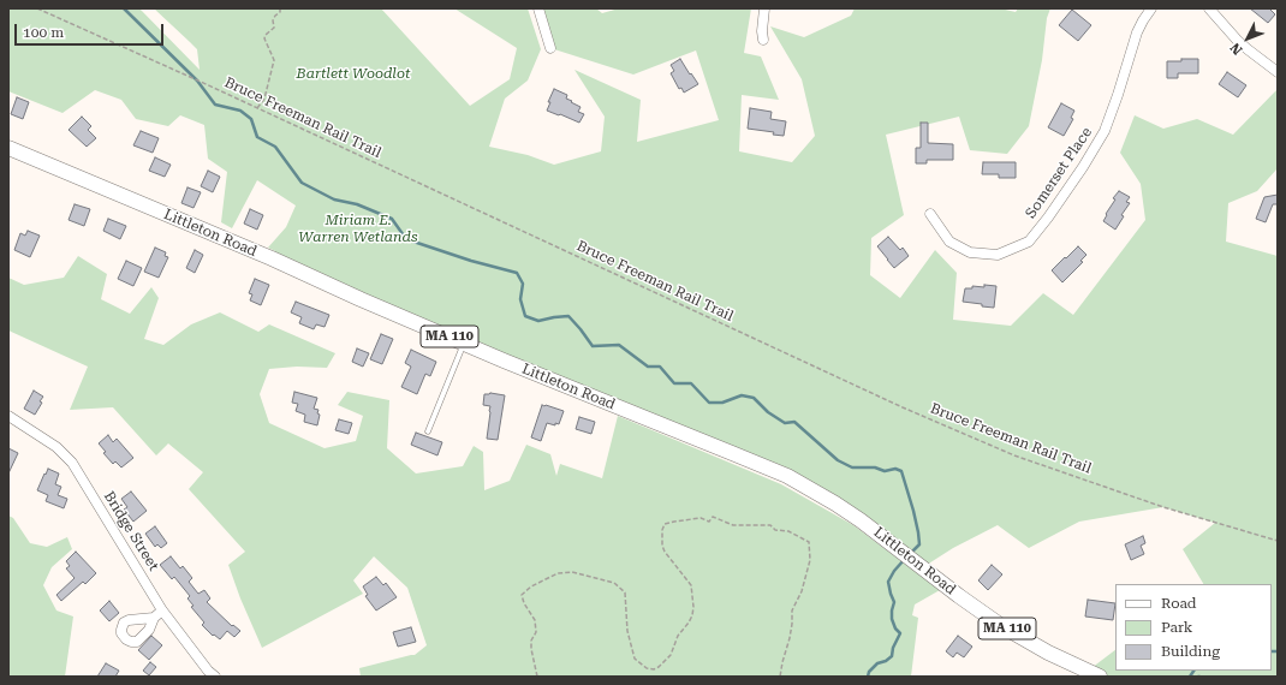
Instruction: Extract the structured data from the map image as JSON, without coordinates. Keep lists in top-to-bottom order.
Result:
{
  "streets": {
    "main road": ["Littleton Road", "MA 110"],
    "street": ["Somerset Place", "Bridge Street"],
    "path": ["Bruce Freeman Rail Trail"]
  },
  "parks": ["Bartlett Woodlot", "Miriam E. Warren Wetlands"],
  "legend": ["Road", "Park", "Building"],
  "scale_bar": "100 m",
  "north": "bottom left"
}
